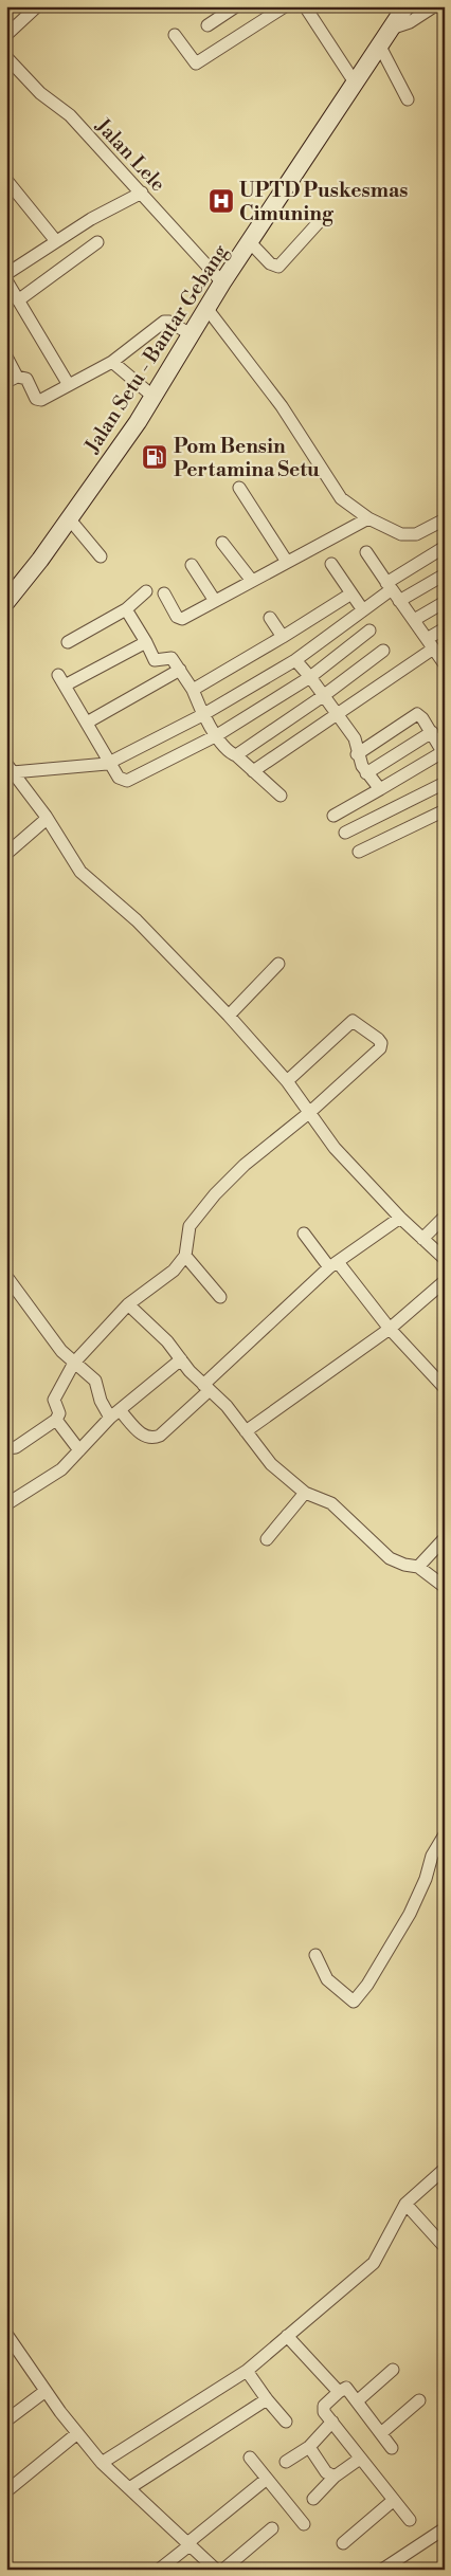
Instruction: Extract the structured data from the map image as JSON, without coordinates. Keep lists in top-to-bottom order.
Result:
{
  "streets": {
    "main road": ["Jalan Setu - Bantar Gebang"],
    "street": ["Jalan Lele"]
  },
  "crossings": [
    ["Jalan Lele", "Jalan Setu - Bantar Gebang"]
  ],
  "places": {
    "hospital": ["UPTD Puskesmas Cimuning"],
    "fuel station": ["Pom Bensin Pertamina Setu"]
  }
}
